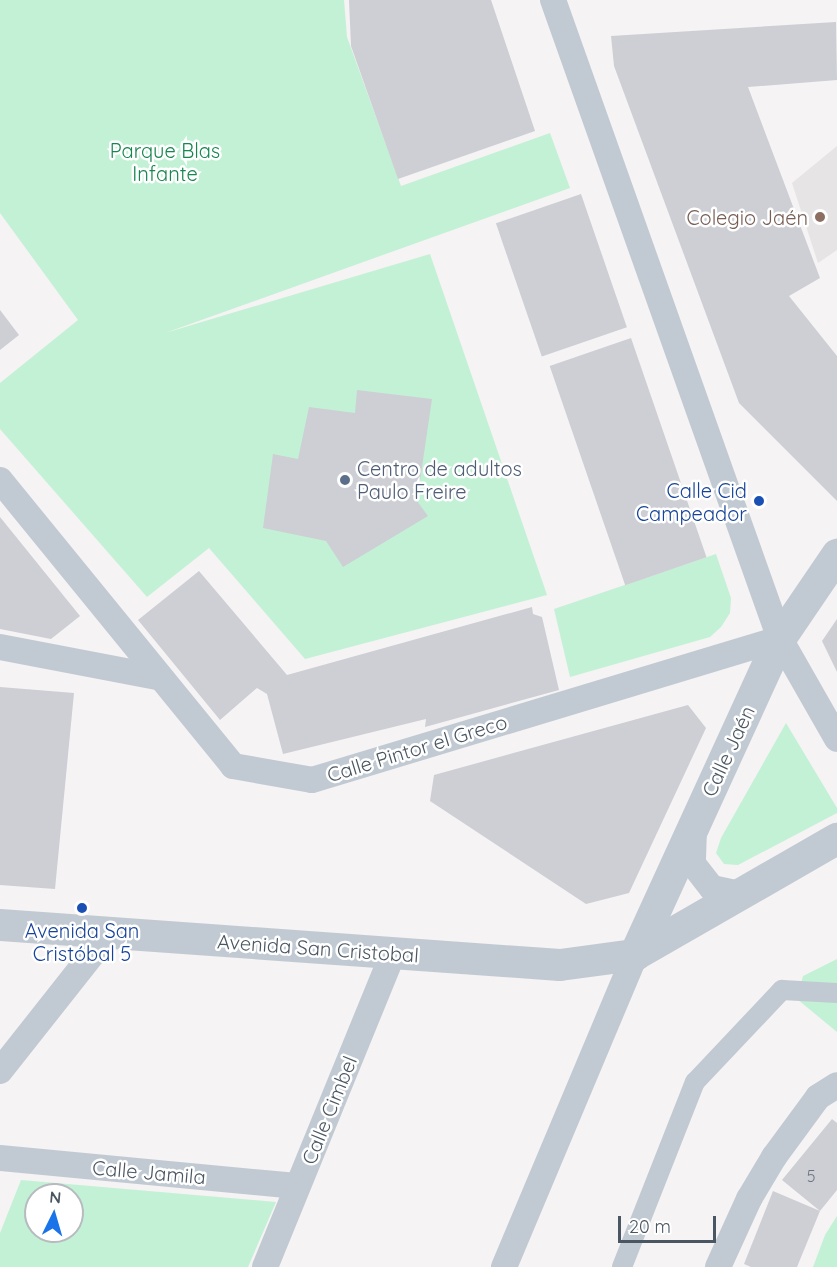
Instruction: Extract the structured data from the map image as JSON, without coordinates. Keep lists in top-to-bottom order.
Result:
{
  "streets": {
    "street": [
      "Calle Pintor el Greco",
      "Calle Jaén",
      "Avenida San Cristobal",
      "Calle Cimbel",
      "Calle Jamila"
    ]
  },
  "crossings": [
    ["Calle Pintor el Greco", "Calle Jaén"],
    ["Calle Jaén", "Avenida San Cristobal"],
    ["Avenida San Cristobal", "Calle Cimbel"],
    ["Calle Cimbel", "Calle Jamila"]
  ],
  "parks": ["Parque Blas Infante"],
  "places": [
    "Colegio Jaén",
    "Centro de adultos Paulo Freire",
    "Calle Cid Campeador",
    "Avenida San Cristóbal 5"
  ],
  "house_numbers": ["5"],
  "scale_bar": "20 m",
  "north": "top"
}
